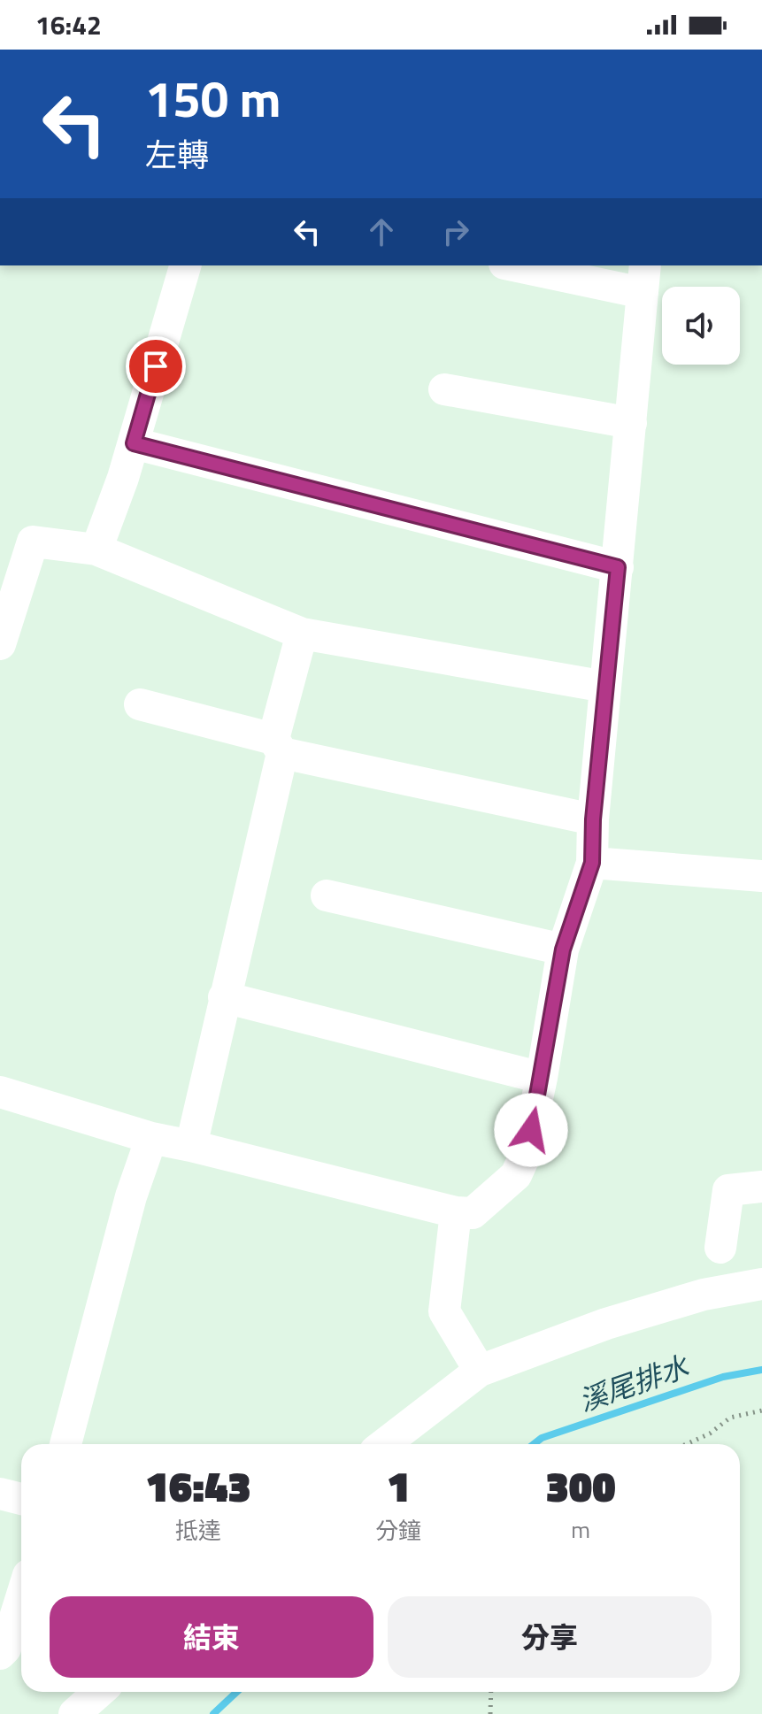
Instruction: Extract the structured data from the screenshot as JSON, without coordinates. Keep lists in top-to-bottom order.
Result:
{
  "water": ["溪尾排水"],
  "page": {
    "status": "16:42",
    "turn": ["150 m", "左轉"],
    "eta": [
      "16:43",
      "抵達",
      "1",
      "分鐘",
      "300",
      "m"
    ],
    "buttons": ["結束", "分享"]
  }
}
